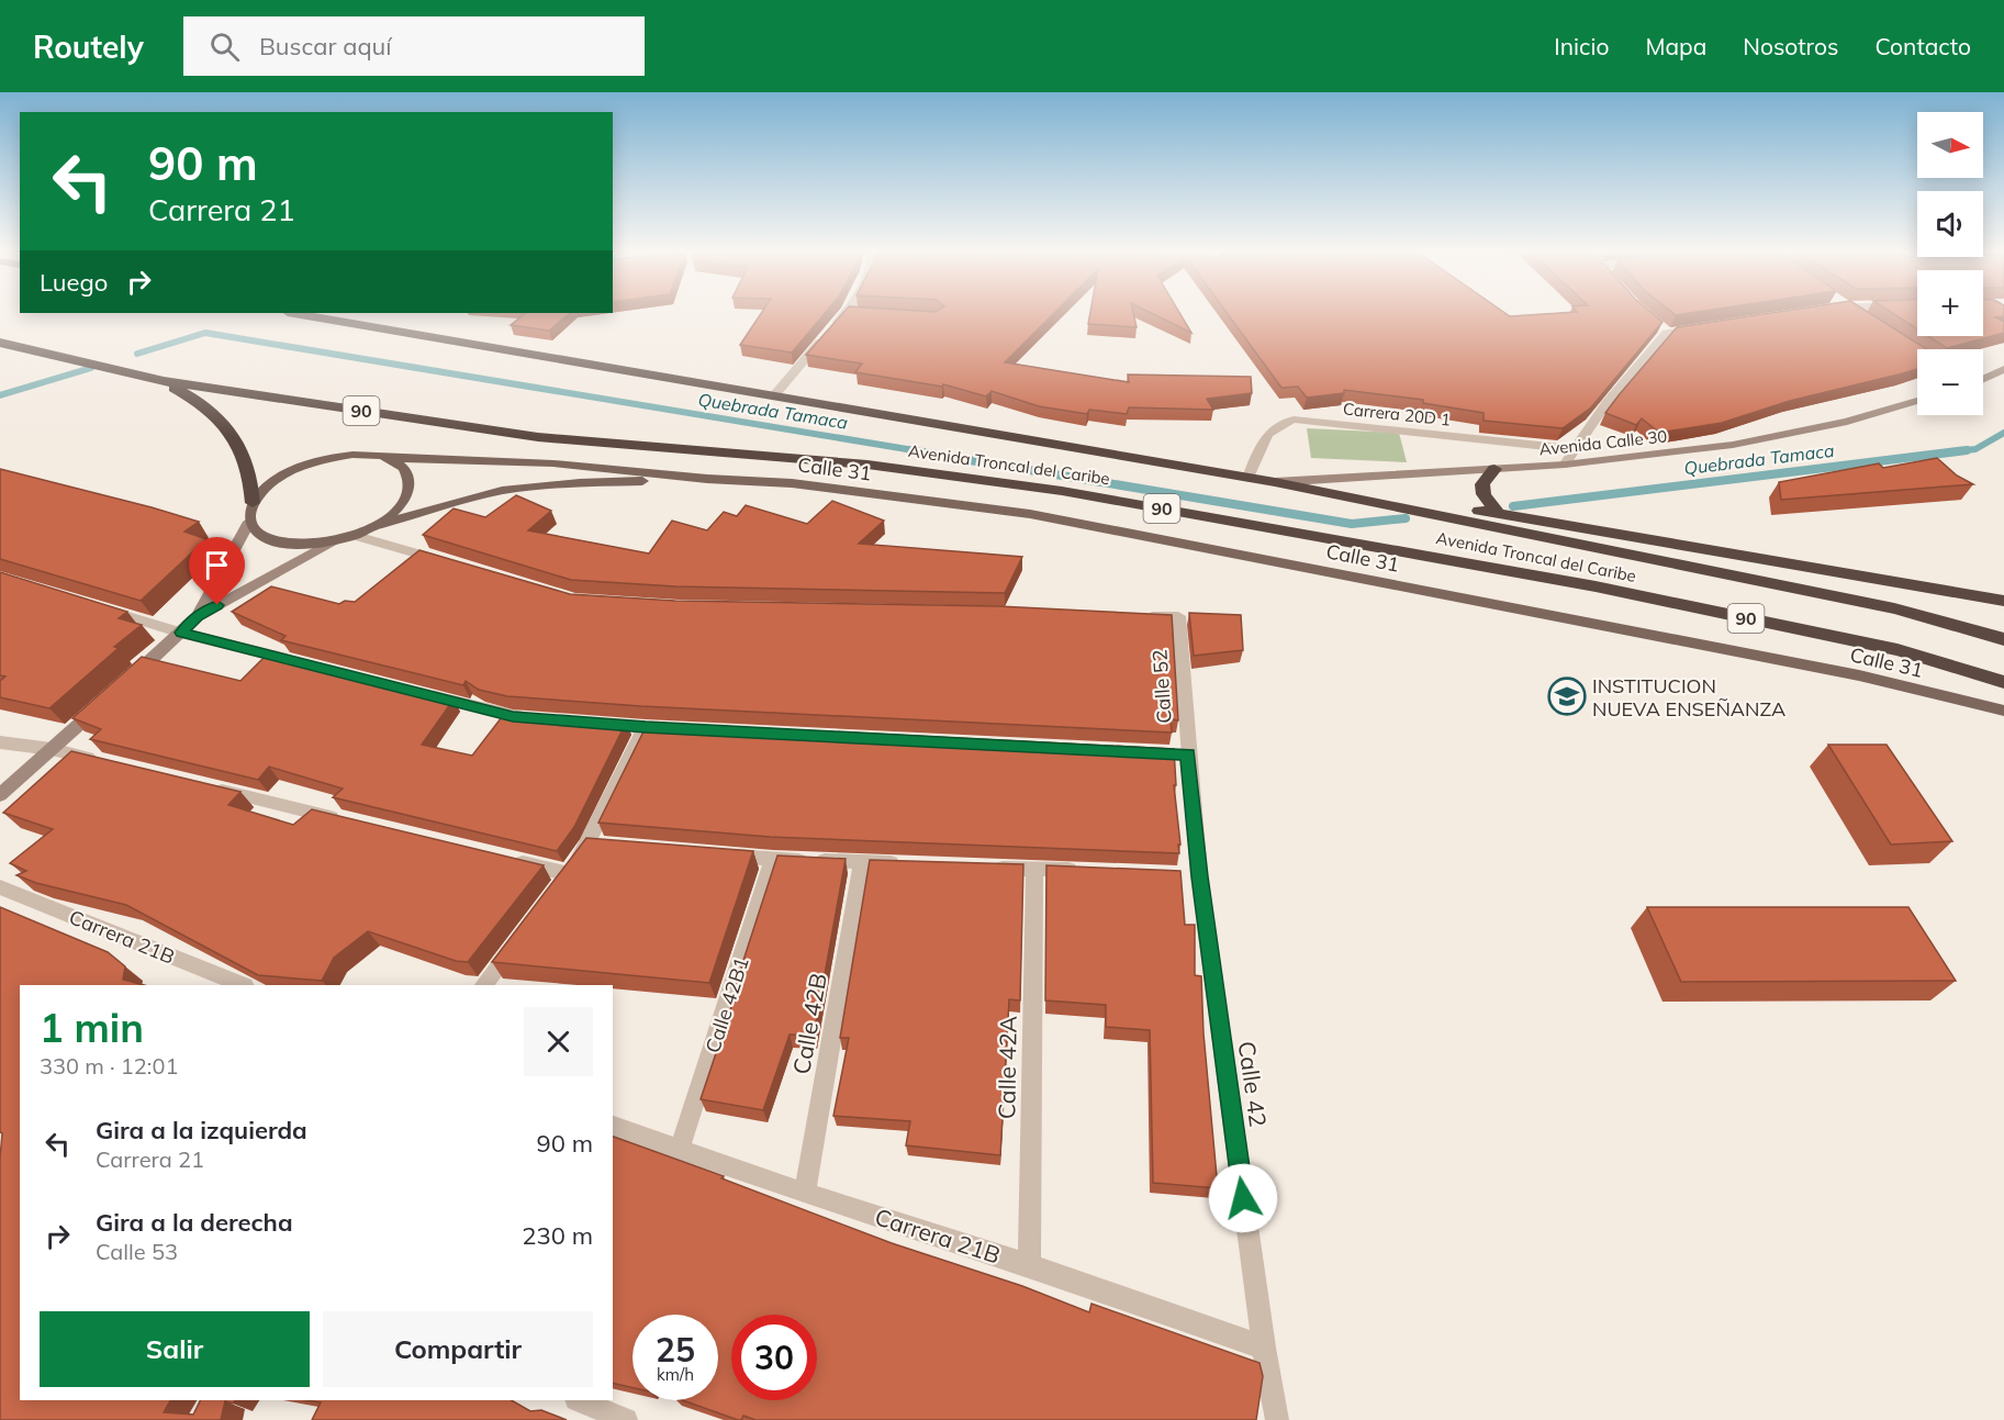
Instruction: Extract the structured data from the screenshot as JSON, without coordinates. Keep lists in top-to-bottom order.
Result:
{
  "streets": {
    "highway": ["90", "Avenida Troncal del Caribe"],
    "main road": ["Avenida Calle 30", "Calle 31"],
    "street": [
      "Carrera 20D 1",
      "Calle 52",
      "Carrera 21B",
      "Calle 42B1",
      "Calle 42B",
      "Calle 42A",
      "Calle 42"
    ]
  },
  "crossings": [
    ["Carrera 20D 1", "Avenida Troncal del Caribe"],
    ["Avenida Calle 30", "Avenida Troncal del Caribe"],
    ["Calle 52", "Calle 42"],
    ["Carrera 21B", "Calle 42B1"],
    ["Carrera 21B", "Calle 42B"],
    ["Carrera 21B", "Calle 42A"],
    ["Carrera 21B", "Calle 42"]
  ],
  "water": ["Quebrada Tamaca"],
  "places": {
    "school or university": ["INSTITUCION NUEVA ENSEÑANZA"]
  },
  "north": "right",
  "page": {
    "header": "Routely",
    "search": "Buscar aquí",
    "nav": [
      "Inicio",
      "Mapa",
      "Nosotros",
      "Contacto"
    ],
    "map_buttons": ["+", "−"],
    "turn": ["90 m", "Carrera 21"],
    "then": "Luego",
    "heading": ["1 min", "330 m · 12:01"],
    "list": [
      {
        "name": "Gira a la izquierda",
        "note": "Carrera 21",
        "value": "90 m"
      },
      {
        "name": "Gira a la derecha",
        "note": "Calle 53",
        "value": "230 m"
      }
    ],
    "buttons": ["Salir", "Compartir"],
    "speed": "25 km/h",
    "limit": "30"
  }
}
